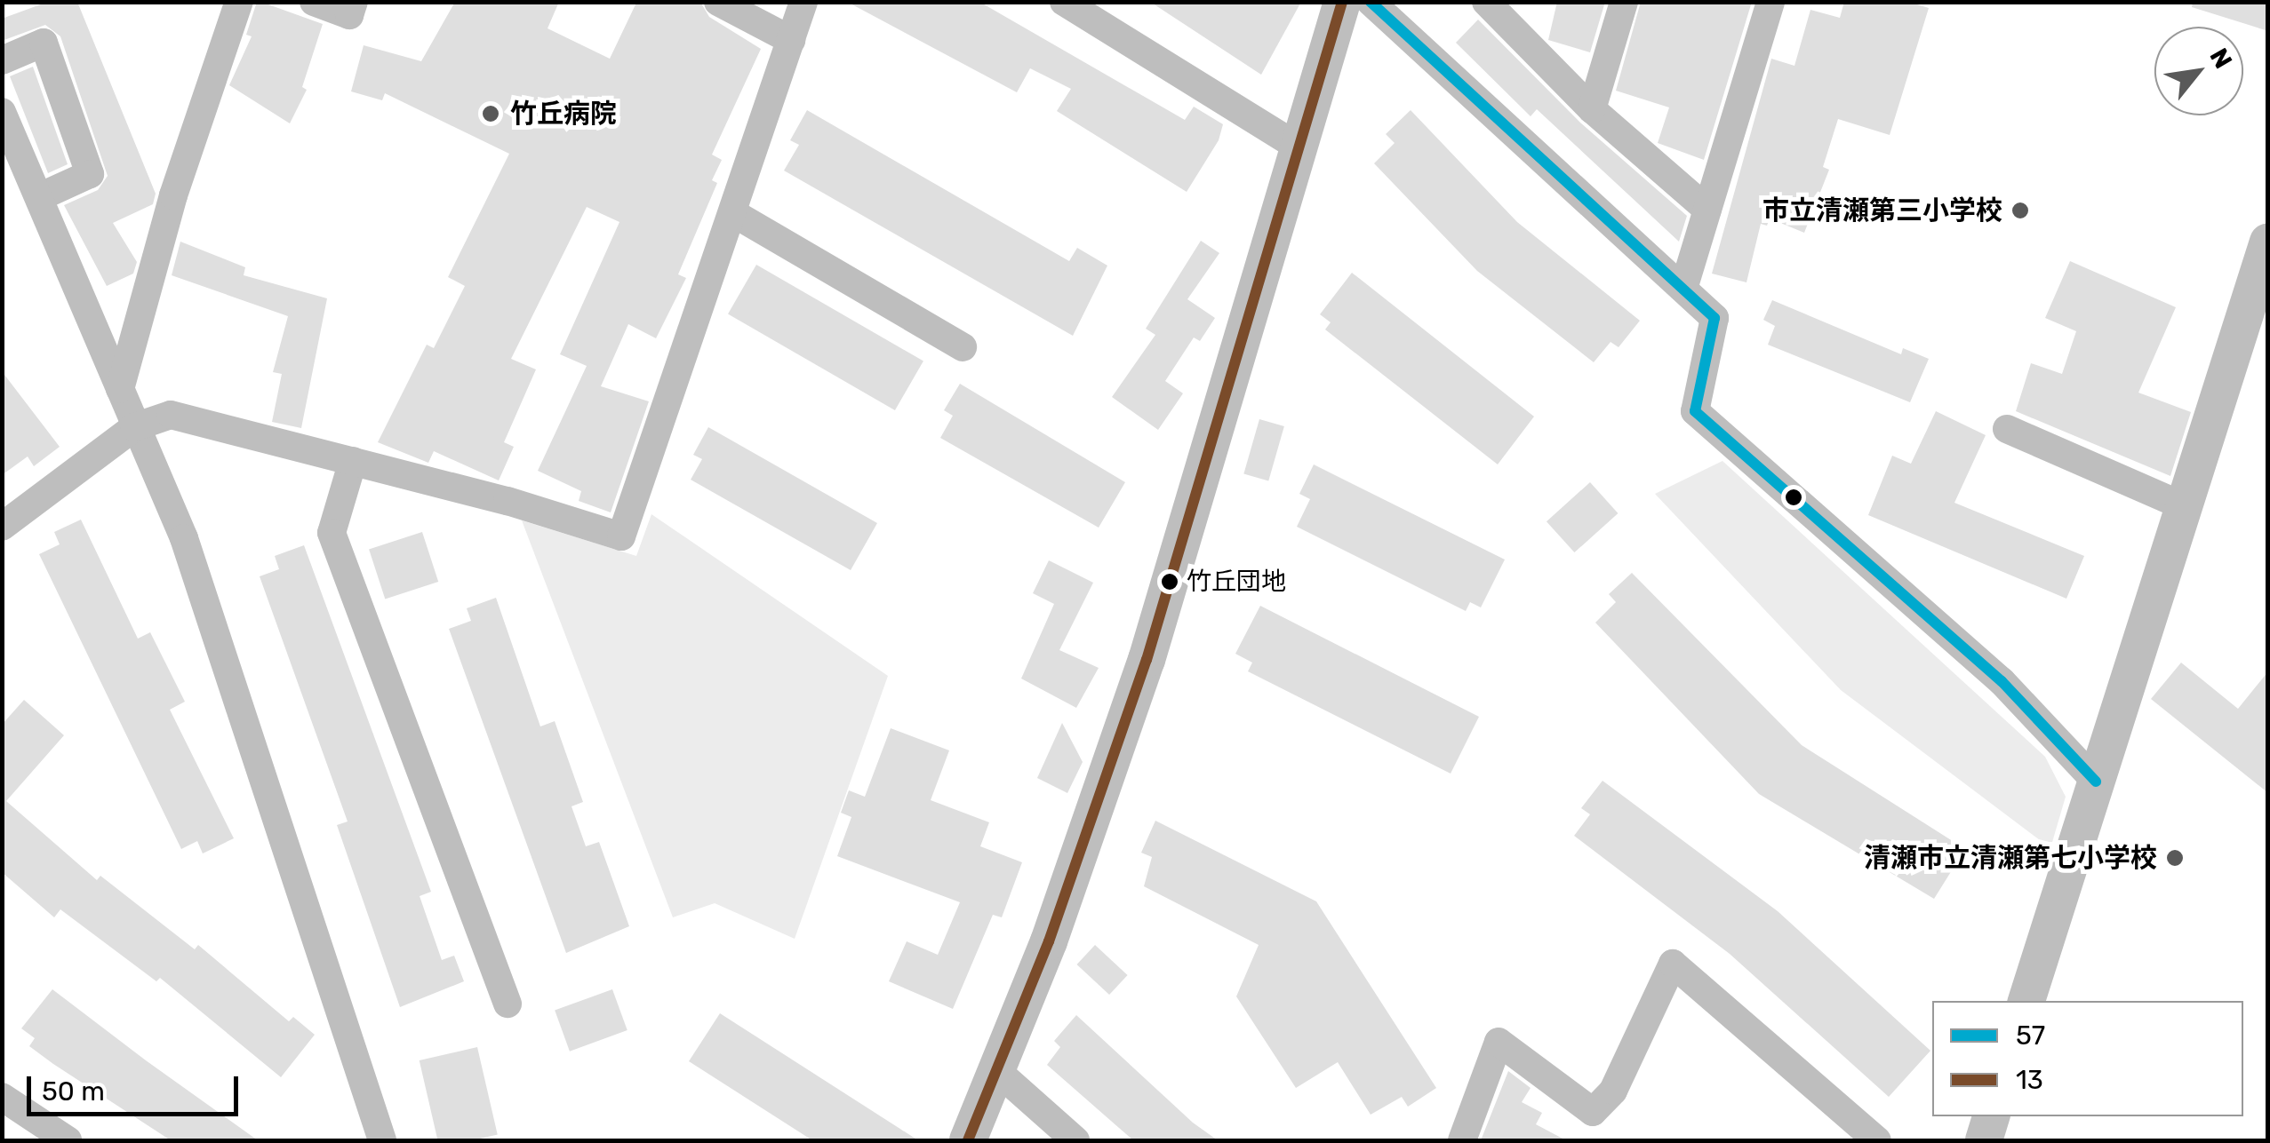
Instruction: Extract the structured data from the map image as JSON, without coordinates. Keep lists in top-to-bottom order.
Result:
{
  "places": [
    "竹丘病院",
    "市立清瀬第三小学校",
    "竹丘団地",
    "清瀬市立清瀬第七小学校"
  ],
  "lines": ["transit line 57", "transit line 13"],
  "legend": ["57", "13"],
  "scale_bar": "50 m",
  "north": "top right"
}
